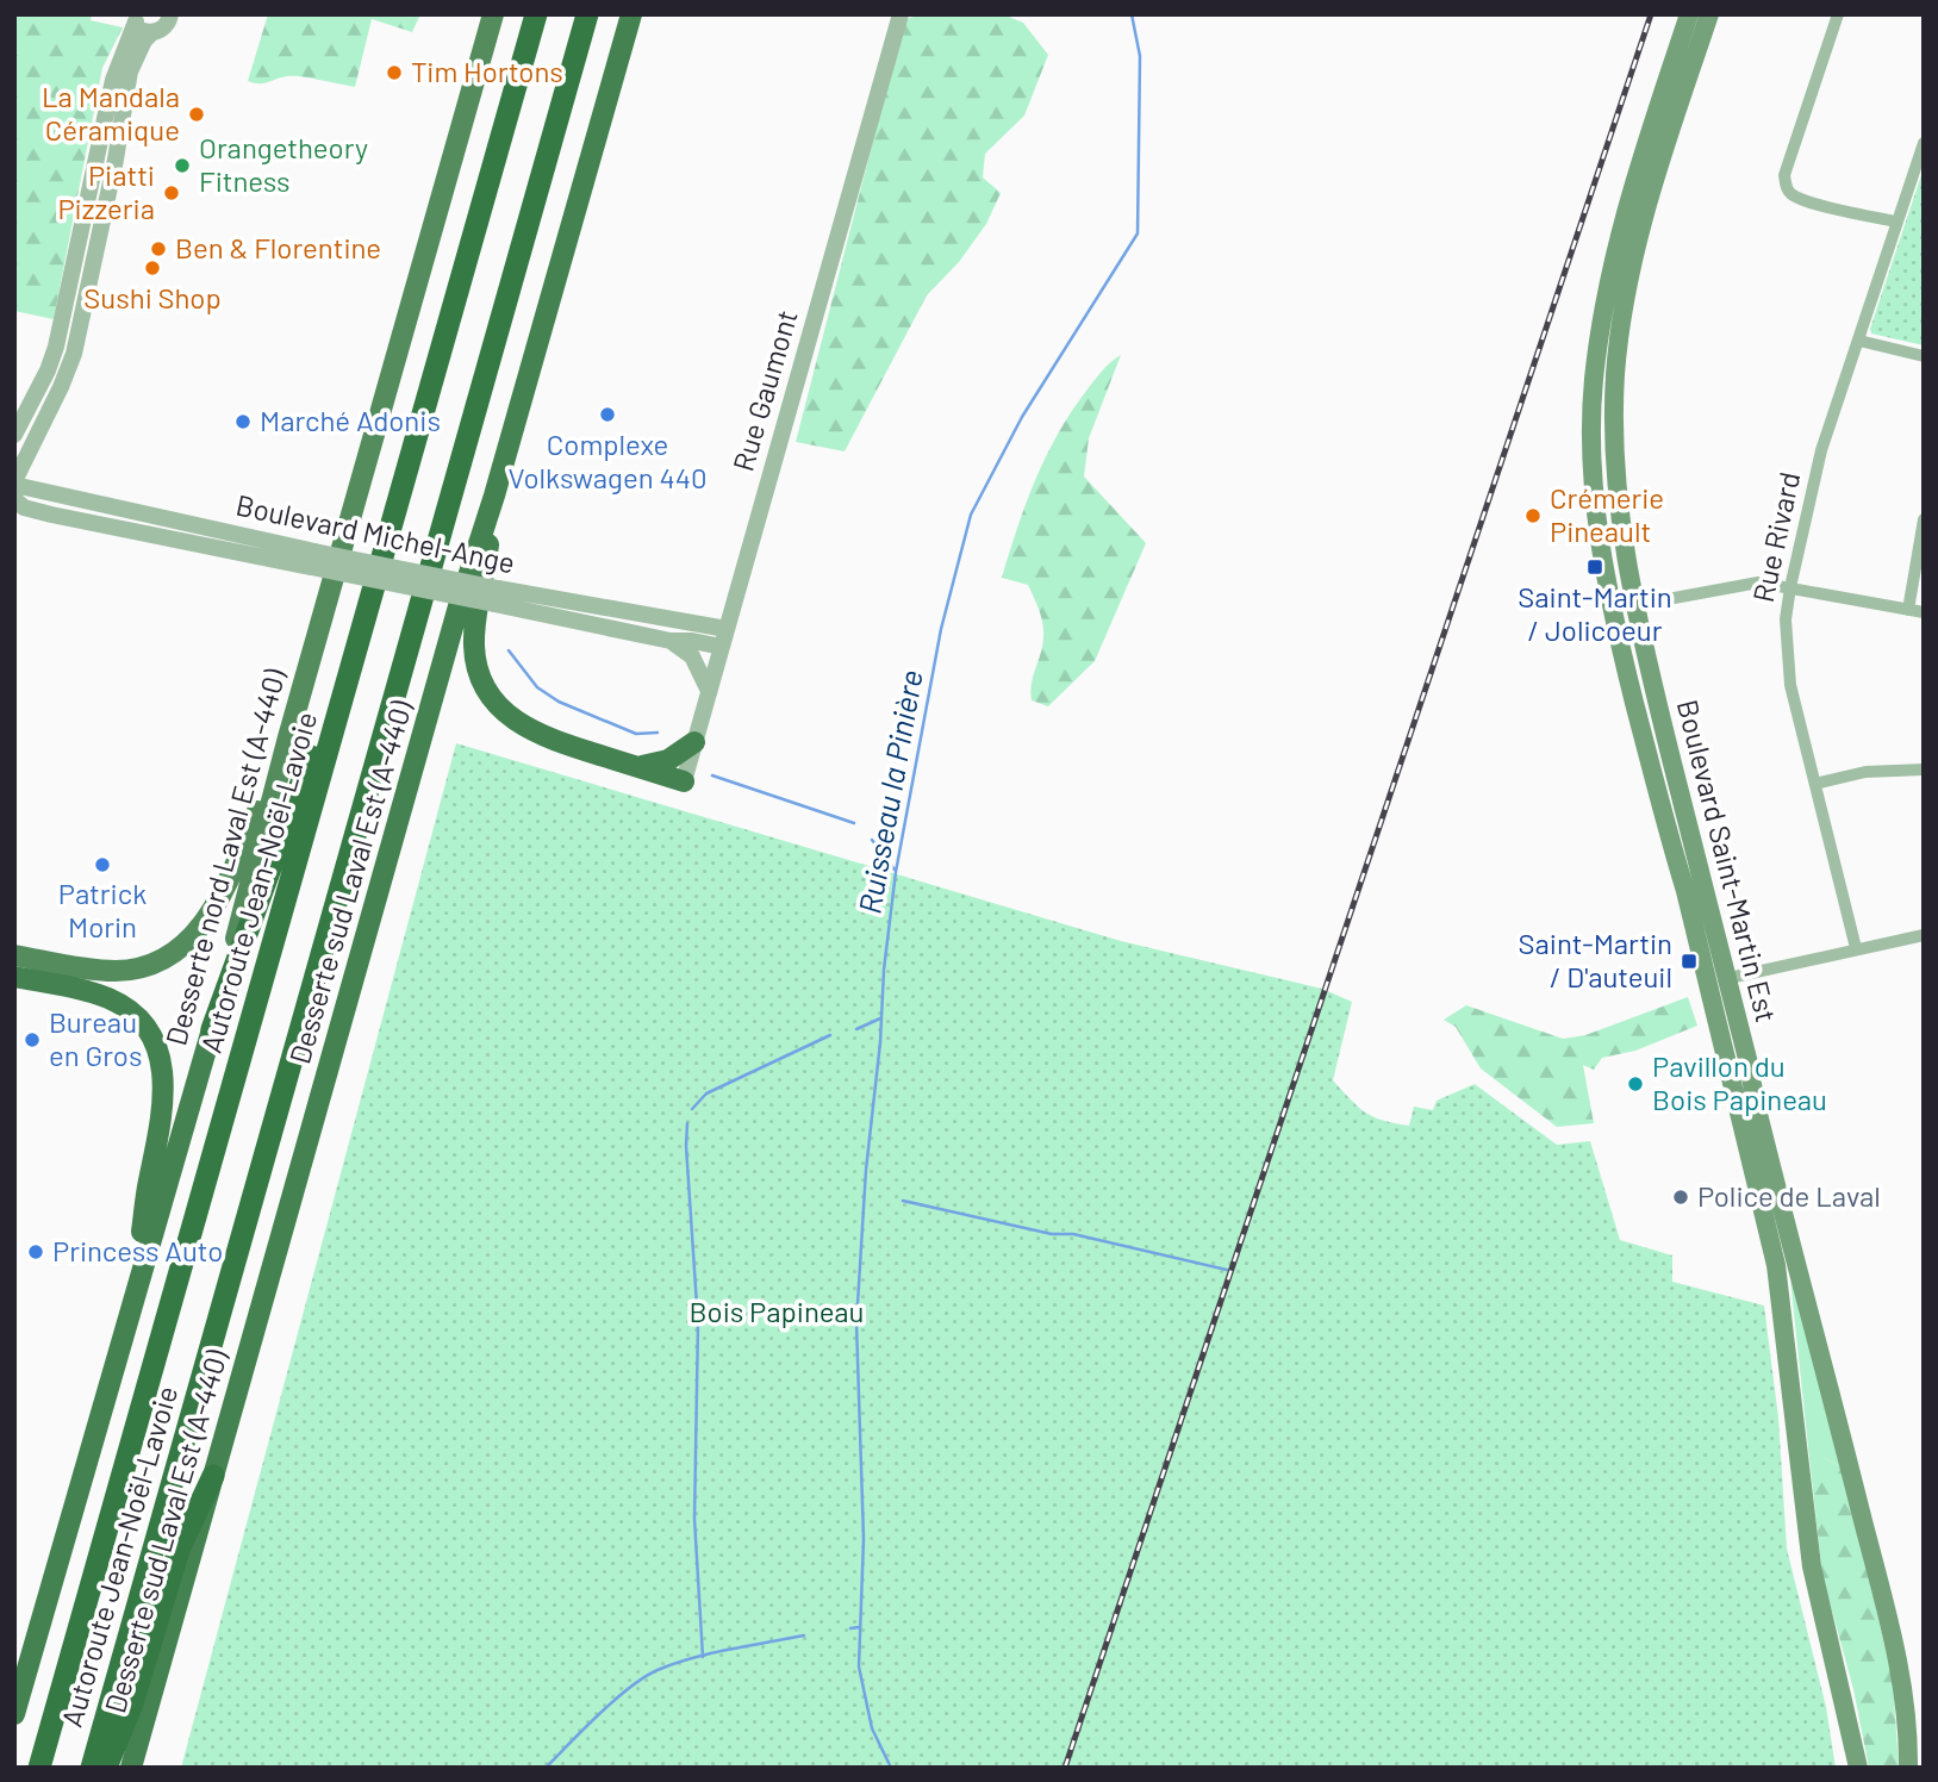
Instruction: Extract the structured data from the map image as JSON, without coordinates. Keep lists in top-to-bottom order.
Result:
{
  "streets": {
    "highway": ["Desserte nord Laval Est (A-440)", "Autoroute Jean-Noël-Lavoie", "Desserte sud Laval Est (A-440)"],
    "main road": ["Boulevard Saint-Martin Est"],
    "street": ["Rue Gaumont", "Boulevard Michel-Ange", "Rue Rivard"]
  },
  "crossings": [
    ["Rue Gaumont", "Boulevard Michel-Ange"]
  ],
  "water": ["Ruisseau la Pinière"],
  "parks": ["Bois Papineau"],
  "places": {
    "other": [
      "Tim Hortons",
      "La Mandala Céramique",
      "Orangetheory Fitness",
      "Piatti Pizzeria",
      "Ben & Florentine",
      "Sushi Shop",
      "Complexe Volkswagen 440",
      "Marché Adonis",
      "Crémerie Pineault",
      "Patrick Morin",
      "Bureau en Gros",
      "Pavillon du Bois Papineau",
      "Police de Laval",
      "Princess Auto"
    ],
    "transit": ["Saint-Martin / Jolicoeur", "Saint-Martin / D'auteuil"]
  }
}
